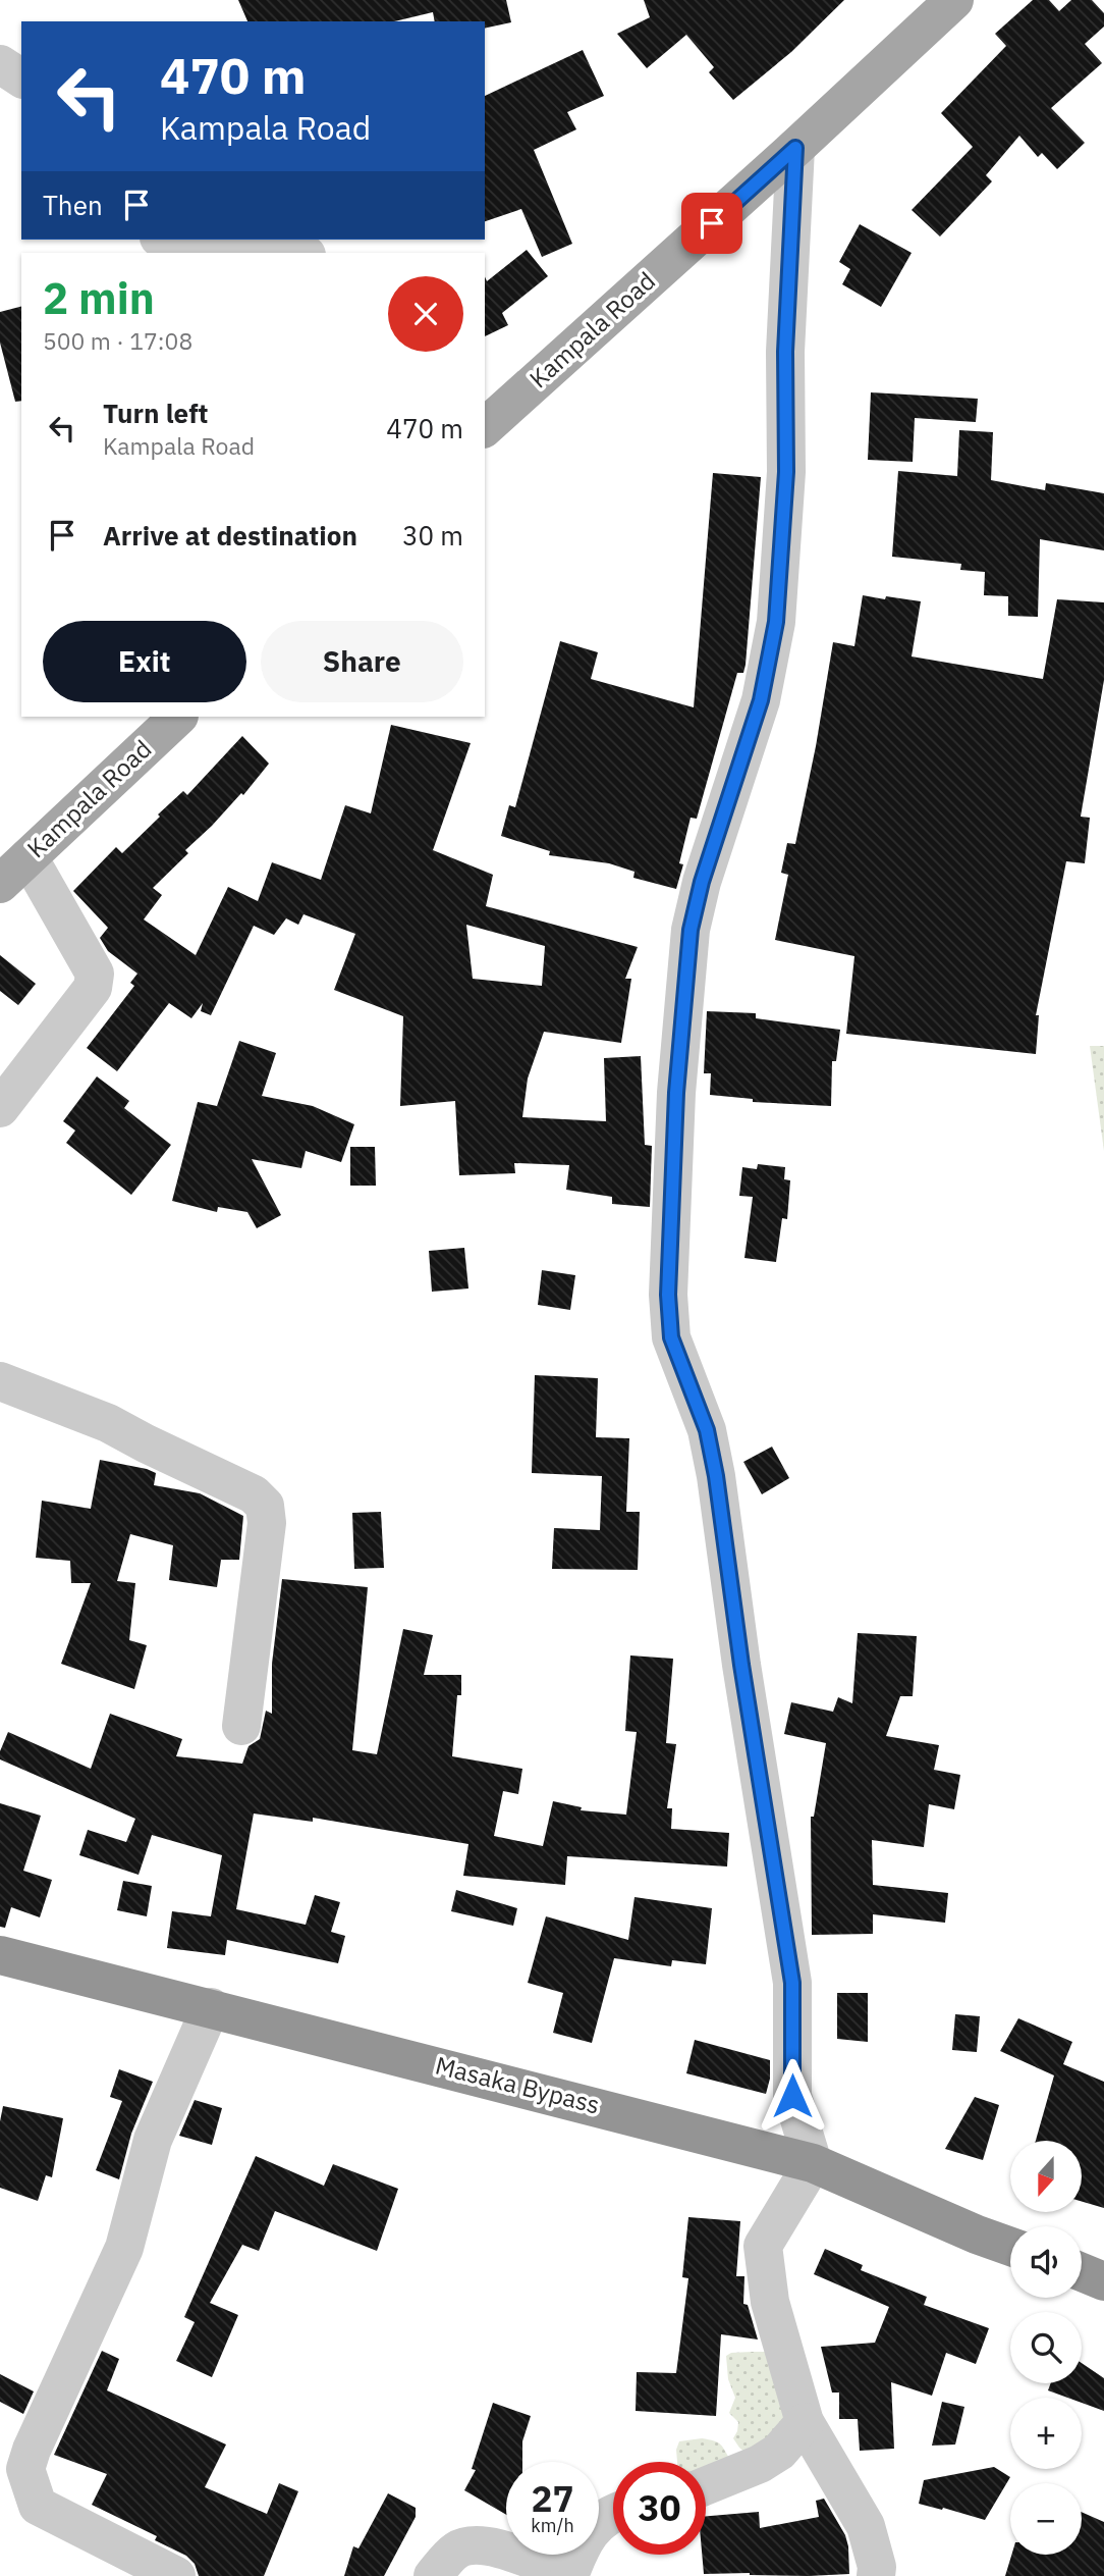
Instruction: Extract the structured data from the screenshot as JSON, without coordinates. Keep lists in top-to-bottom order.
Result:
{
  "streets": {
    "highway": ["Masaka Bypass"],
    "main road": ["Kampala Road"]
  },
  "north": "bottom",
  "page": {
    "turn": ["470 m", "Kampala Road"],
    "then": "Then",
    "heading": ["2 min", "500 m · 17:08"],
    "list": [
      {
        "name": "Turn left",
        "note": "Kampala Road",
        "value": "470 m"
      },
      {
        "name": "Arrive at destination",
        "value": "30 m"
      }
    ],
    "buttons": ["Exit", "Share"],
    "map_buttons": ["+", "−"],
    "speed": "27 km/h",
    "limit": "30"
  }
}
